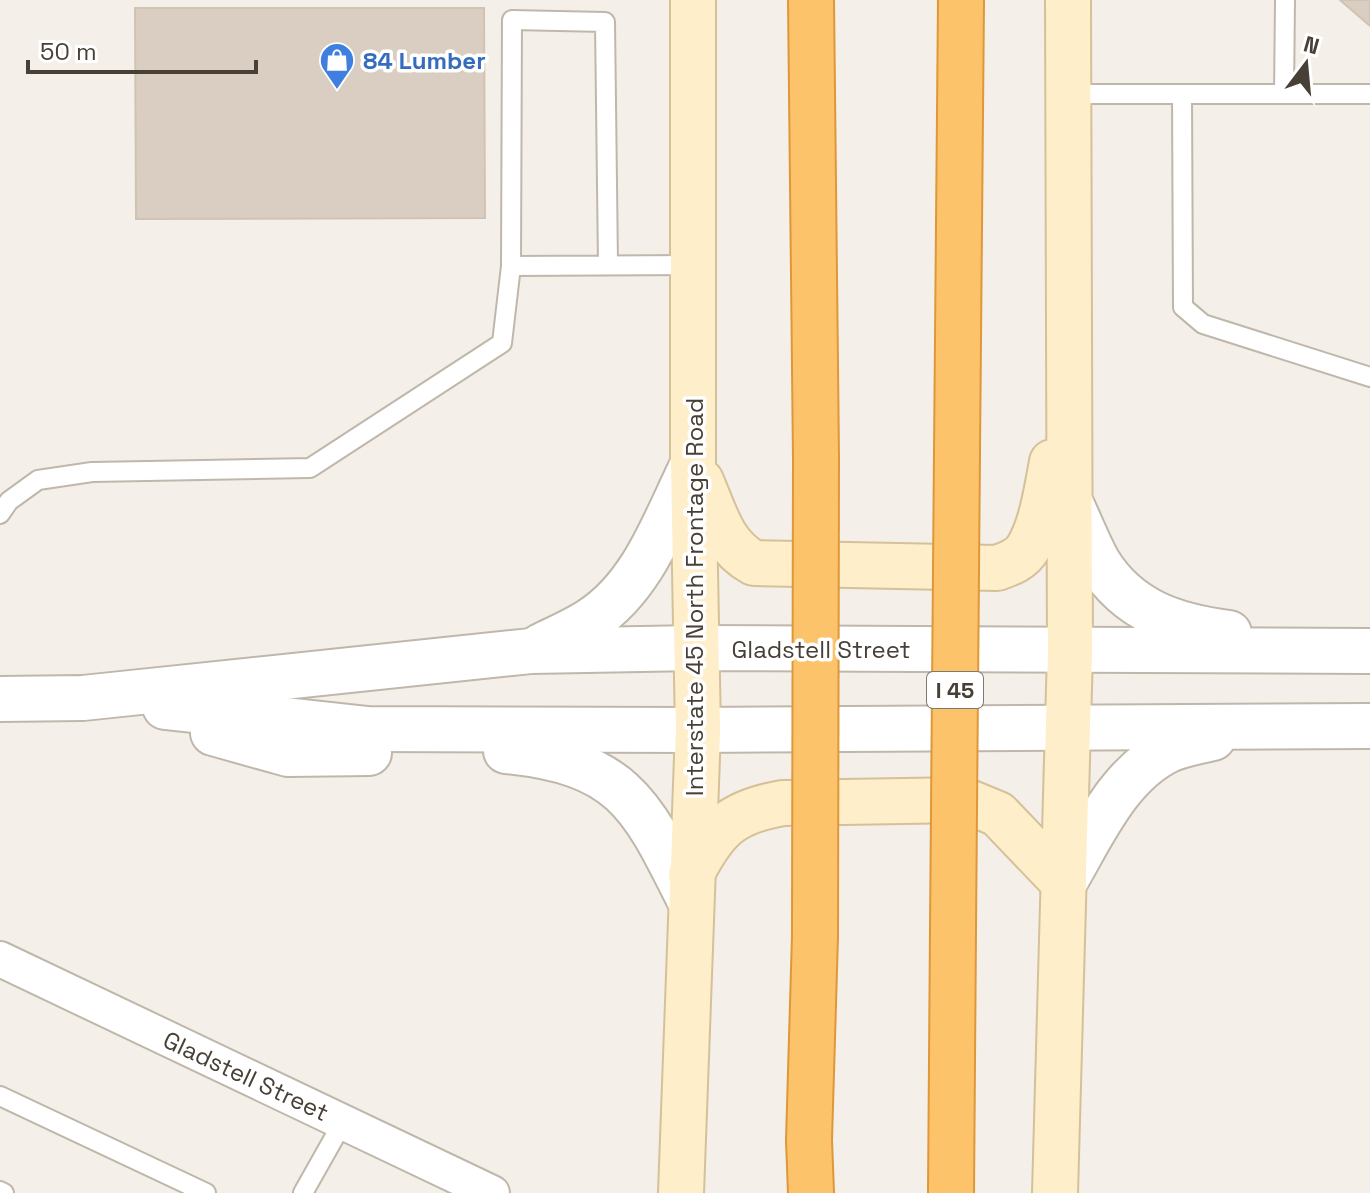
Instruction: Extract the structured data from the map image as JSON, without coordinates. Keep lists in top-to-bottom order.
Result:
{
  "streets": {
    "highway": ["I 45"],
    "main road": ["Interstate 45 North Frontage Road"],
    "street": ["Gladstell Street"]
  },
  "crossings": [
    ["Interstate 45 North Frontage Road", "Gladstell Street"]
  ],
  "places": {
    "shop": ["84 Lumber"]
  },
  "scale_bar": "50 m",
  "north": "top"
}
